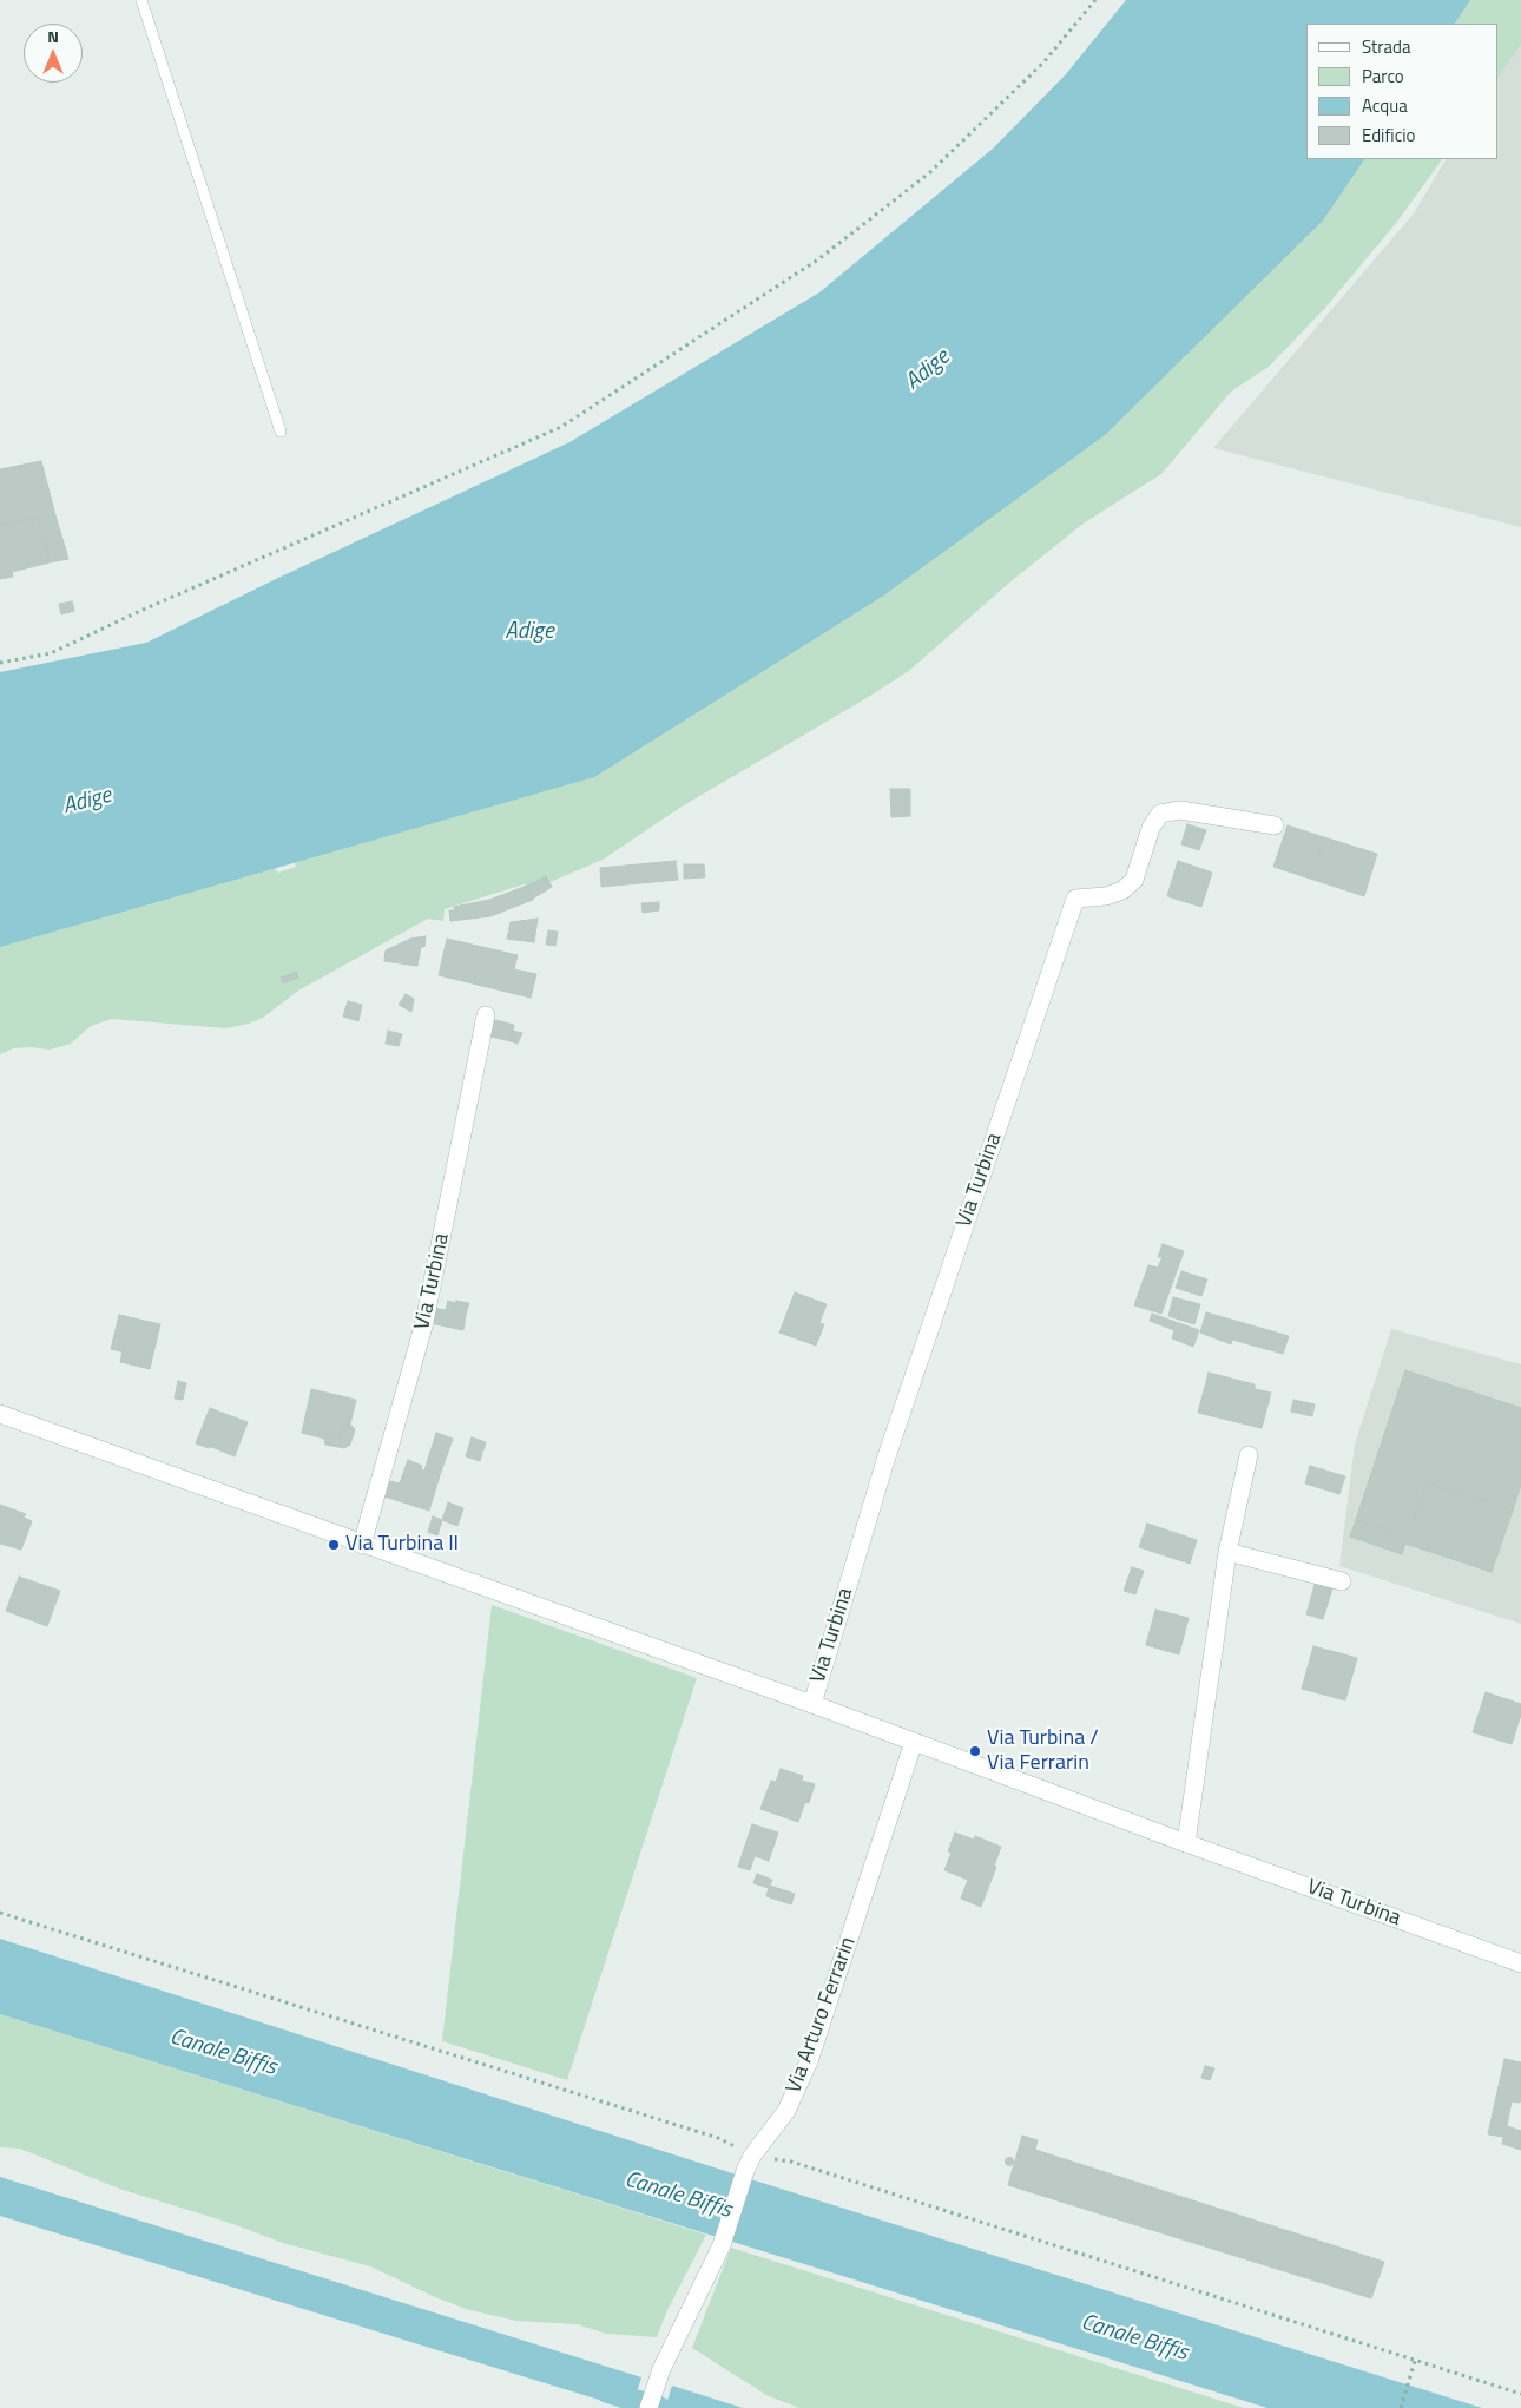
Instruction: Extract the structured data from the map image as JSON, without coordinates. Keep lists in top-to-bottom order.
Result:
{
  "streets": {
    "street": ["Via Turbina", "Via Arturo Ferrarin"]
  },
  "crossings": [
    ["Via Turbina", "Via Arturo Ferrarin"]
  ],
  "water": ["Adige", "Canale Biffis"],
  "places": ["Via Turbina II", "Via Turbina / Via Ferrarin"],
  "legend": [
    "Strada",
    "Parco",
    "Acqua",
    "Edificio"
  ],
  "north": "top"
}
